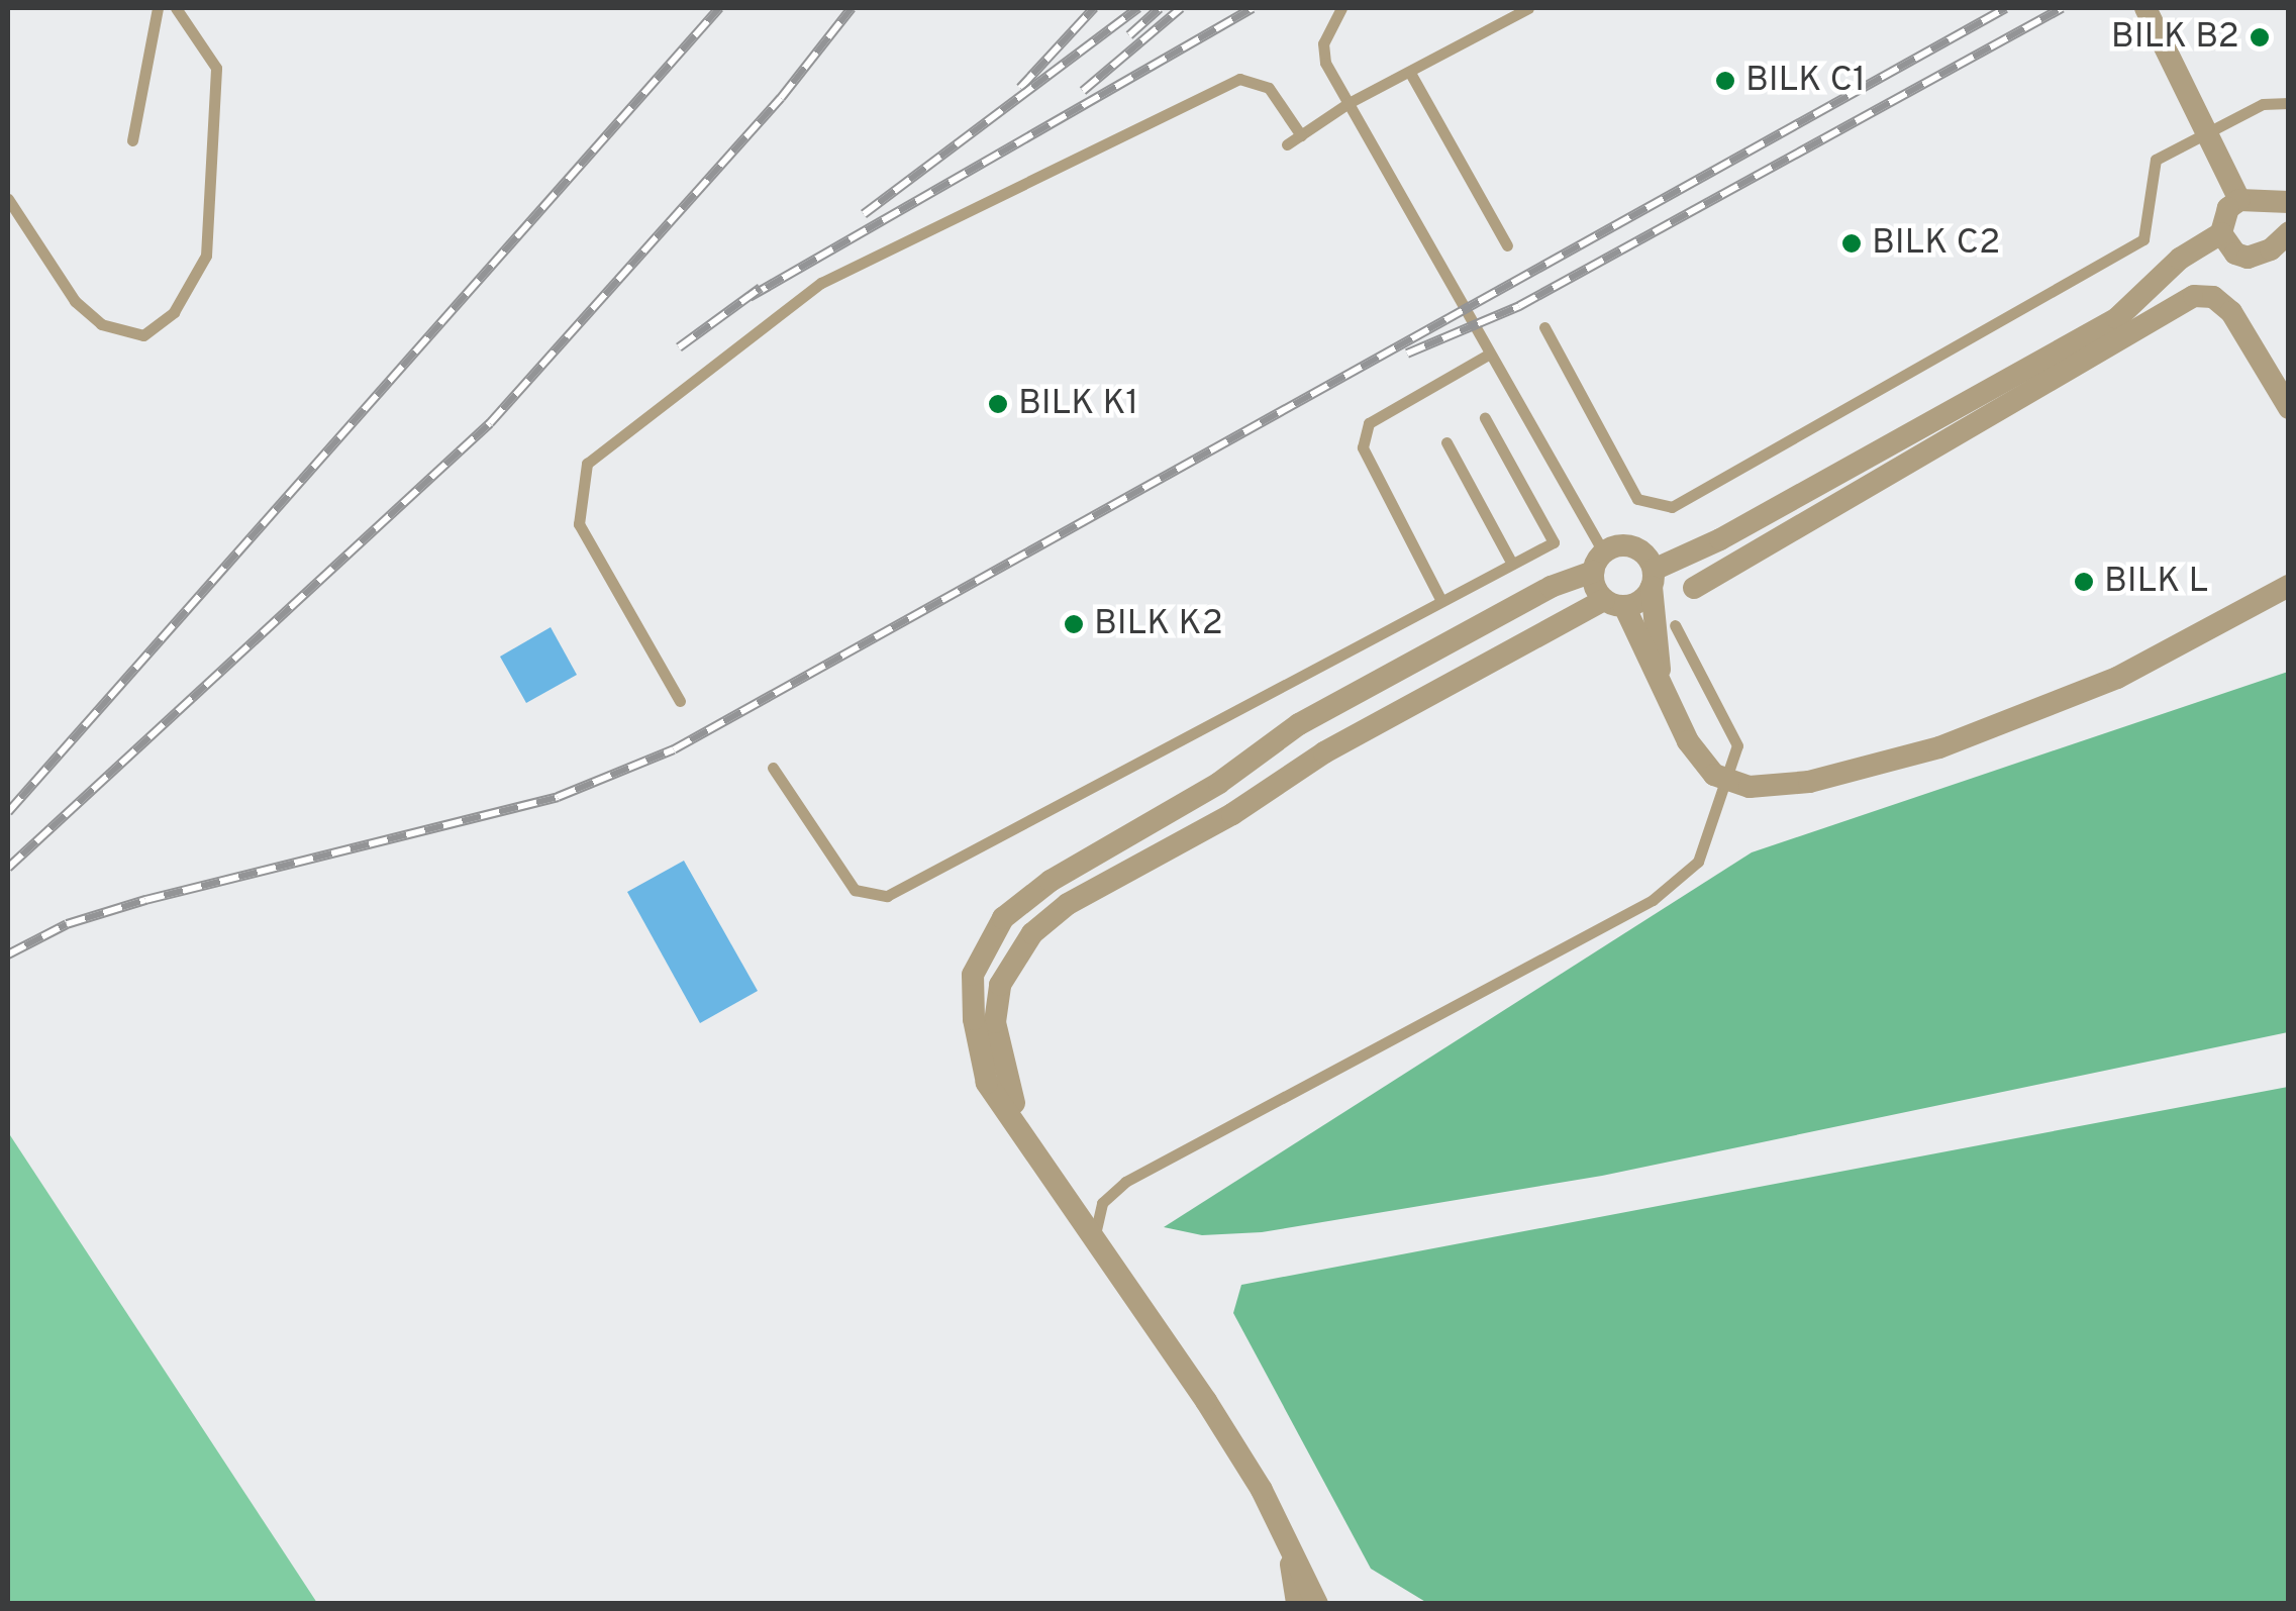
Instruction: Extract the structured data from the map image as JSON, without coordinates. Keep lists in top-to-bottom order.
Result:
{
  "places": [
    "BILK B2",
    "BILK C1",
    "BILK C2",
    "BILK K1",
    "BILK L",
    "BILK K2"
  ]
}
